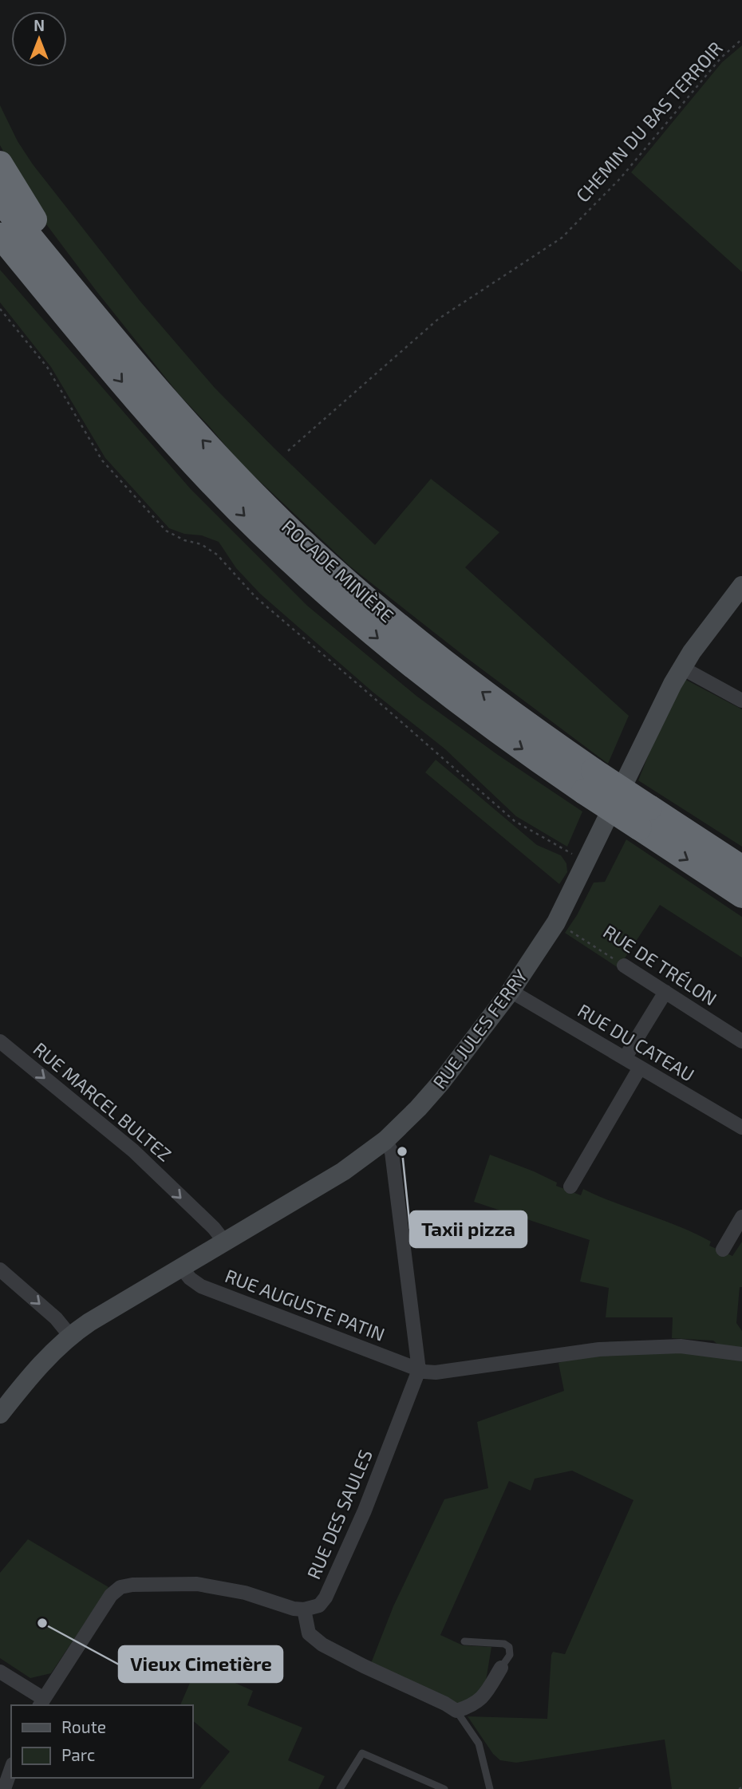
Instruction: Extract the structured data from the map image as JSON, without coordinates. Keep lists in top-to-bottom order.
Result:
{
  "streets": {
    "highway": ["ROCADE MINIÈRE"],
    "street": [
      "RUE DE TRÉLON",
      "RUE JULES FERRY",
      "RUE DU CATEAU",
      "RUE MARCEL BULTEZ",
      "RUE AUGUSTE PATIN",
      "RUE DES SAULES"
    ],
    "path": ["CHEMIN DU BAS TERROIR"]
  },
  "crossings": [
    ["RUE DE TRÉLON", "RUE JULES FERRY"],
    ["RUE JULES FERRY", "RUE DU CATEAU"],
    ["RUE JULES FERRY", "RUE MARCEL BULTEZ"],
    ["RUE JULES FERRY", "RUE AUGUSTE PATIN"],
    ["RUE AUGUSTE PATIN", "RUE DES SAULES"]
  ],
  "one_way": ["RUE MARCEL BULTEZ"],
  "places": ["Taxii pizza", "Vieux Cimetière"],
  "legend": ["Route", "Parc"],
  "north": "top"
}
